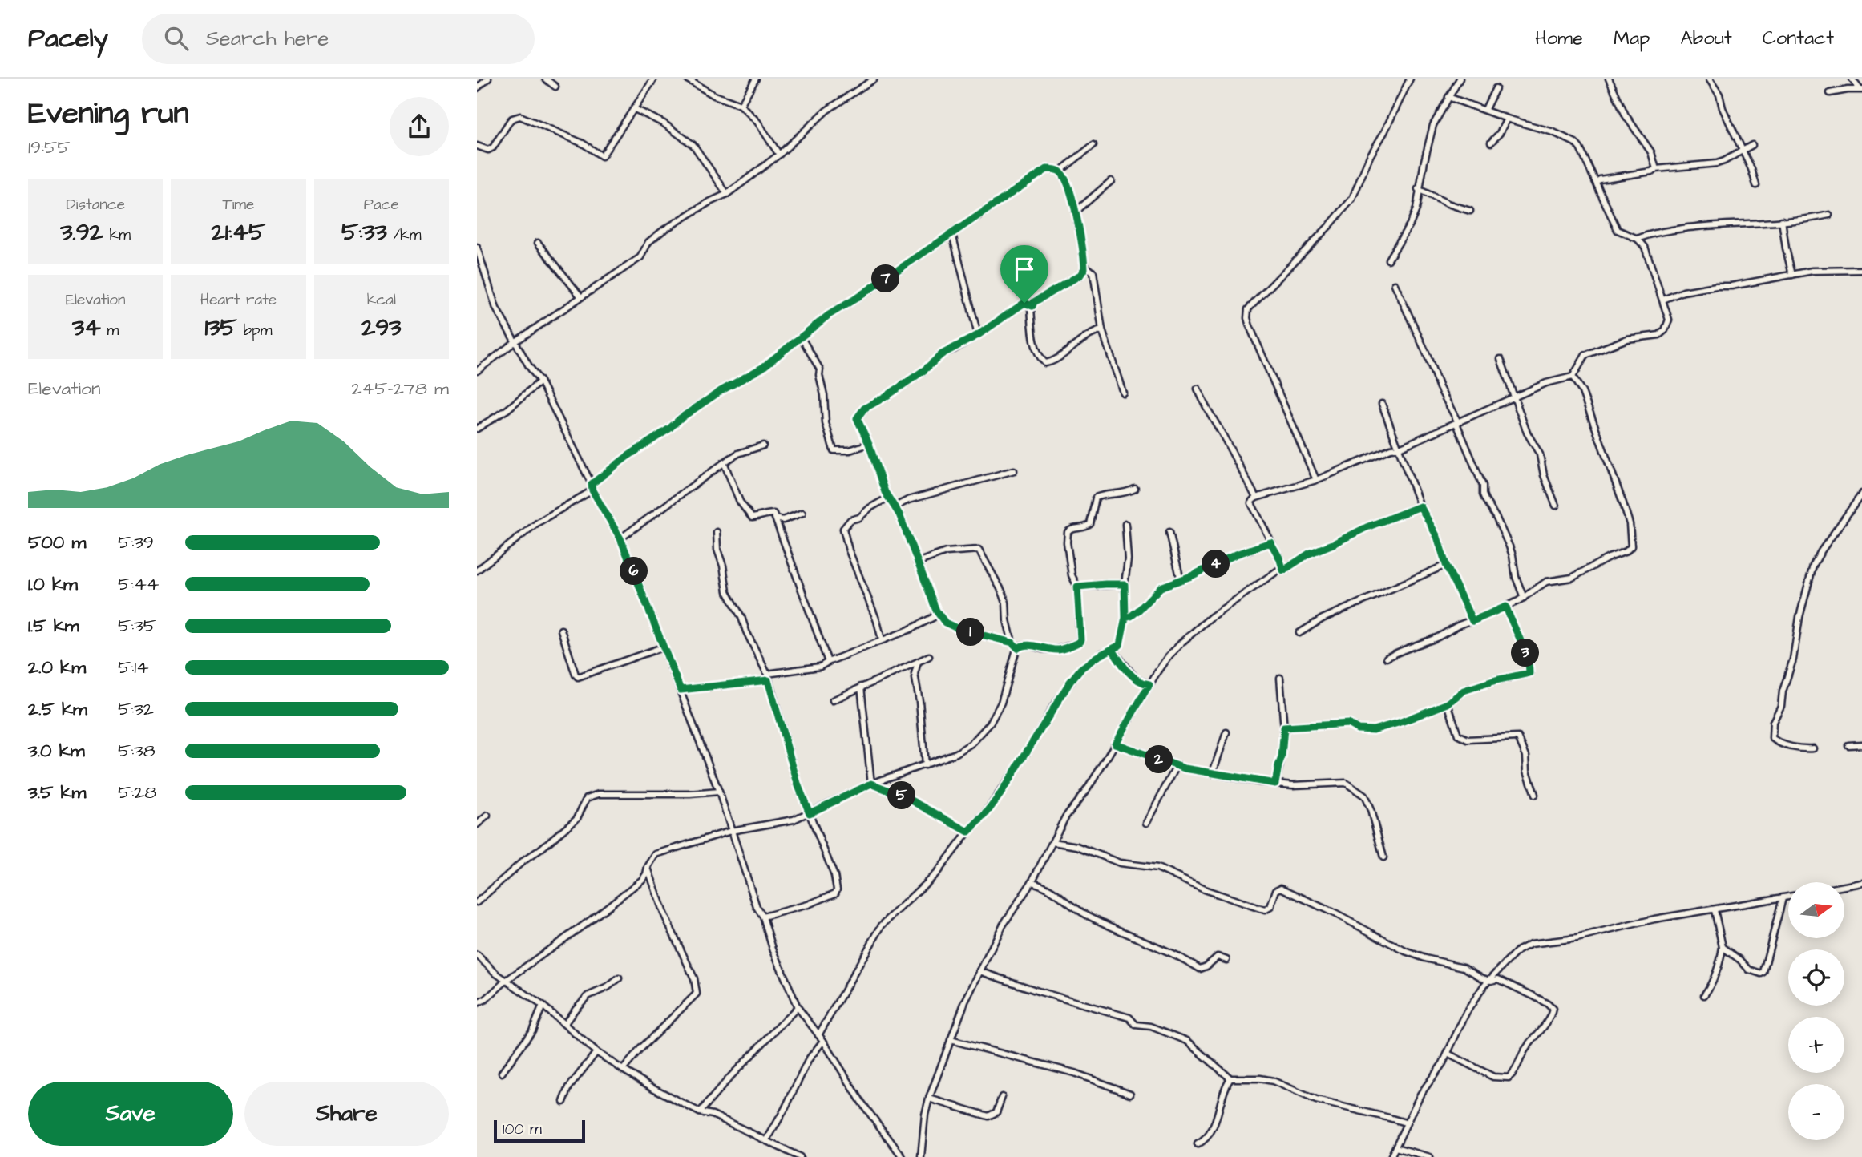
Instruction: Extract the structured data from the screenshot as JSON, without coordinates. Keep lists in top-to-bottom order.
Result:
{
  "scale_bar": "100 m",
  "north": "right",
  "page": {
    "header": "Pacely",
    "search": "Search here",
    "nav": [
      "Home",
      "Map",
      "About",
      "Contact"
    ],
    "heading": ["Evening run", "19:55"],
    "stats": [
      ["Distance", "3.92 km"],
      ["Time", "21:45"],
      ["Pace", "5:33 /km"],
      ["Elevation", "34 m"],
      ["Heart rate", "135 bpm"],
      ["kcal", "293"]
    ],
    "pins": [
      "7",
      "4",
      "6",
      "1",
      "3",
      "2",
      "5"
    ],
    "chart": ["Elevation", "245–278 m"],
    "list": [
      {
        "name": "500 m",
        "note": "5:39"
      },
      {
        "name": "1.0 km",
        "note": "5:44"
      },
      {
        "name": "1.5 km",
        "note": "5:35"
      },
      {
        "name": "2.0 km",
        "note": "5:14"
      },
      {
        "name": "2.5 km",
        "note": "5:32"
      },
      {
        "name": "3.0 km",
        "note": "5:38"
      },
      {
        "name": "3.5 km",
        "note": "5:28"
      }
    ],
    "map_buttons": ["+", "−"],
    "buttons": ["Save", "Share"],
    "scale": "100 m"
  }
}
